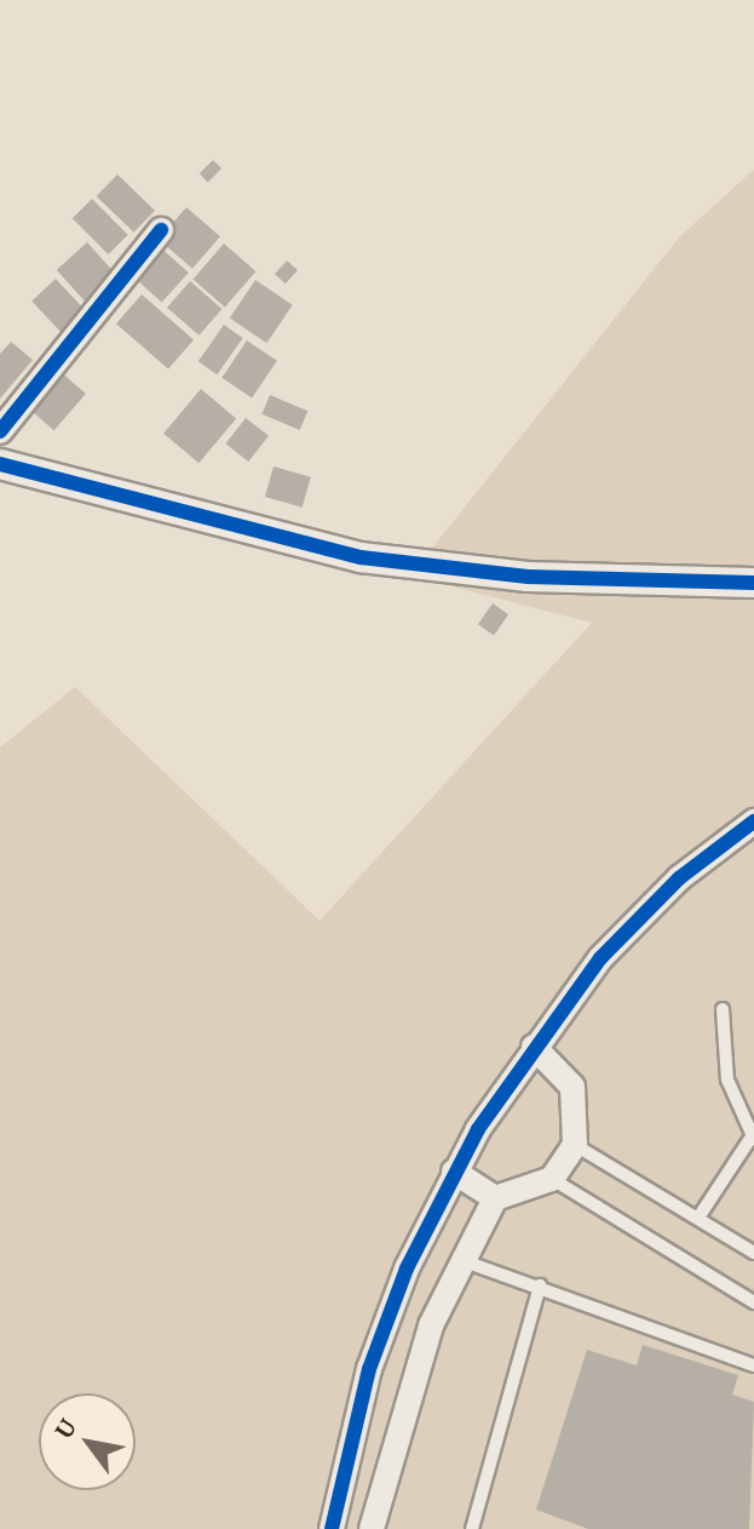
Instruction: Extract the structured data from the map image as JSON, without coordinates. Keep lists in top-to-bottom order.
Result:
{
  "north": "top left"
}
